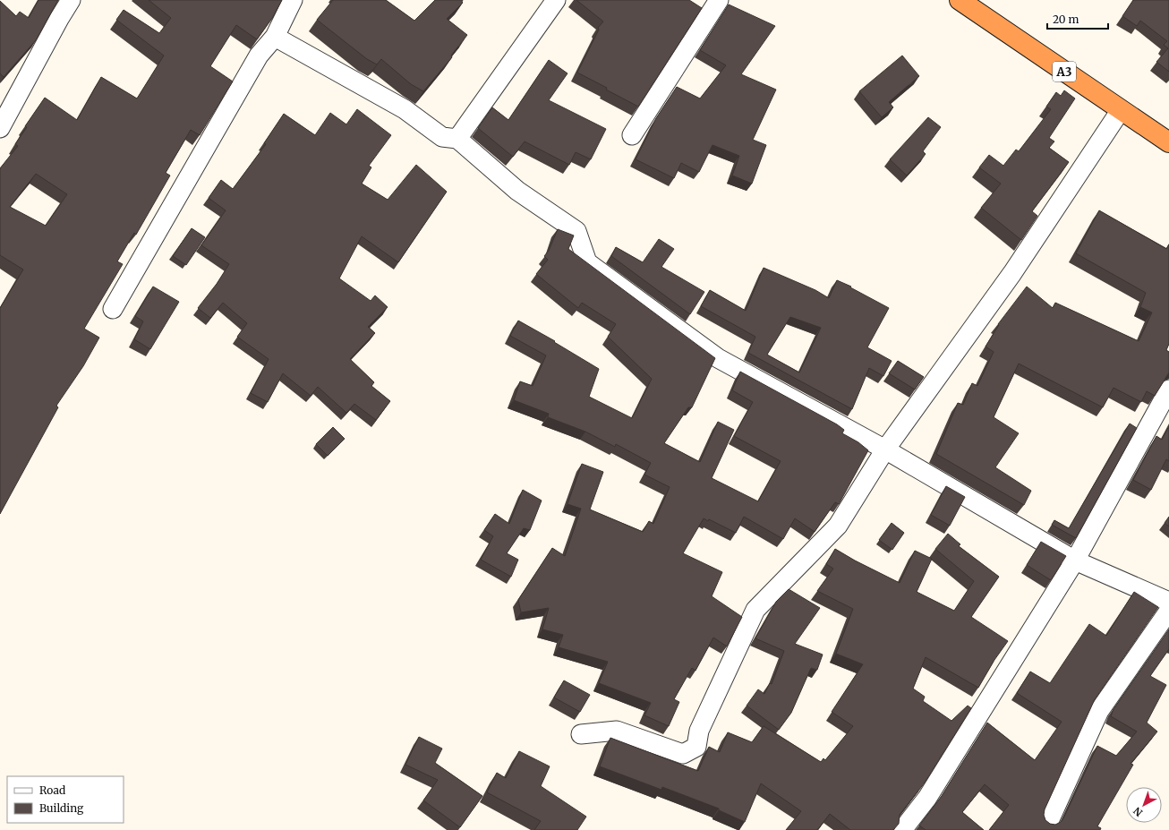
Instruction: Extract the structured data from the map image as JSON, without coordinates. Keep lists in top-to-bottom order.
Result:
{
  "streets": {
    "highway": ["A3"]
  },
  "legend": ["Road", "Building"],
  "scale_bar": "20 m",
  "north": "bottom left"
}
